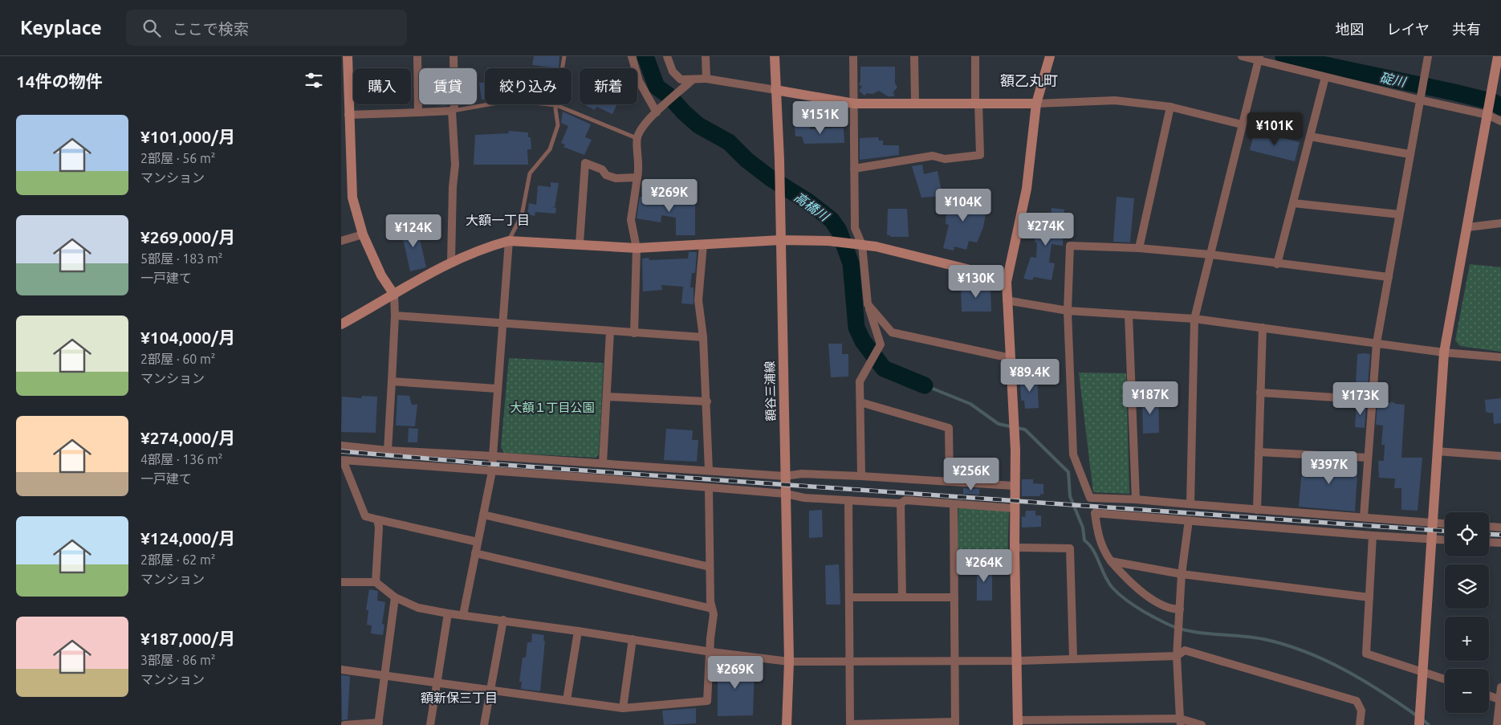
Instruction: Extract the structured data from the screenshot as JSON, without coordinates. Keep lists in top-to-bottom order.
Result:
{
  "streets": {
    "street": ["額谷三浦線"]
  },
  "districts": ["額乙丸町", "大額一丁目", "額新保三丁目"],
  "water": ["碇川", "高橋川"],
  "parks": ["大額１丁目公園"],
  "page": {
    "header": "Keyplace",
    "search": "ここで検索",
    "nav": ["地図", "レイヤ", "共有"],
    "heading": "14件の物件",
    "chip": [
      "購入",
      "賃貸",
      "絞り込み",
      "新着"
    ],
    "price": [
      "¥151K",
      "¥101K",
      "¥269K",
      "¥104K",
      "¥274K",
      "¥124K",
      "¥130K",
      "¥89.4K",
      "¥187K",
      "¥173K",
      "¥397K",
      "¥256K",
      "¥264K",
      "¥269K"
    ],
    "list": [
      {
        "name": "¥101,000/月",
        "note": "2部屋 · 56 m² · マンション"
      },
      {
        "name": "¥269,000/月",
        "note": "5部屋 · 183 m² · 一戸建て"
      },
      {
        "name": "¥104,000/月",
        "note": "2部屋 · 60 m² · マンション"
      },
      {
        "name": "¥274,000/月",
        "note": "4部屋 · 136 m² · 一戸建て"
      },
      {
        "name": "¥124,000/月",
        "note": "2部屋 · 62 m² · マンション"
      },
      {
        "name": "¥187,000/月",
        "note": "3部屋 · 86 m² · マンション"
      }
    ],
    "map_buttons": ["+", "−"]
  }
}
